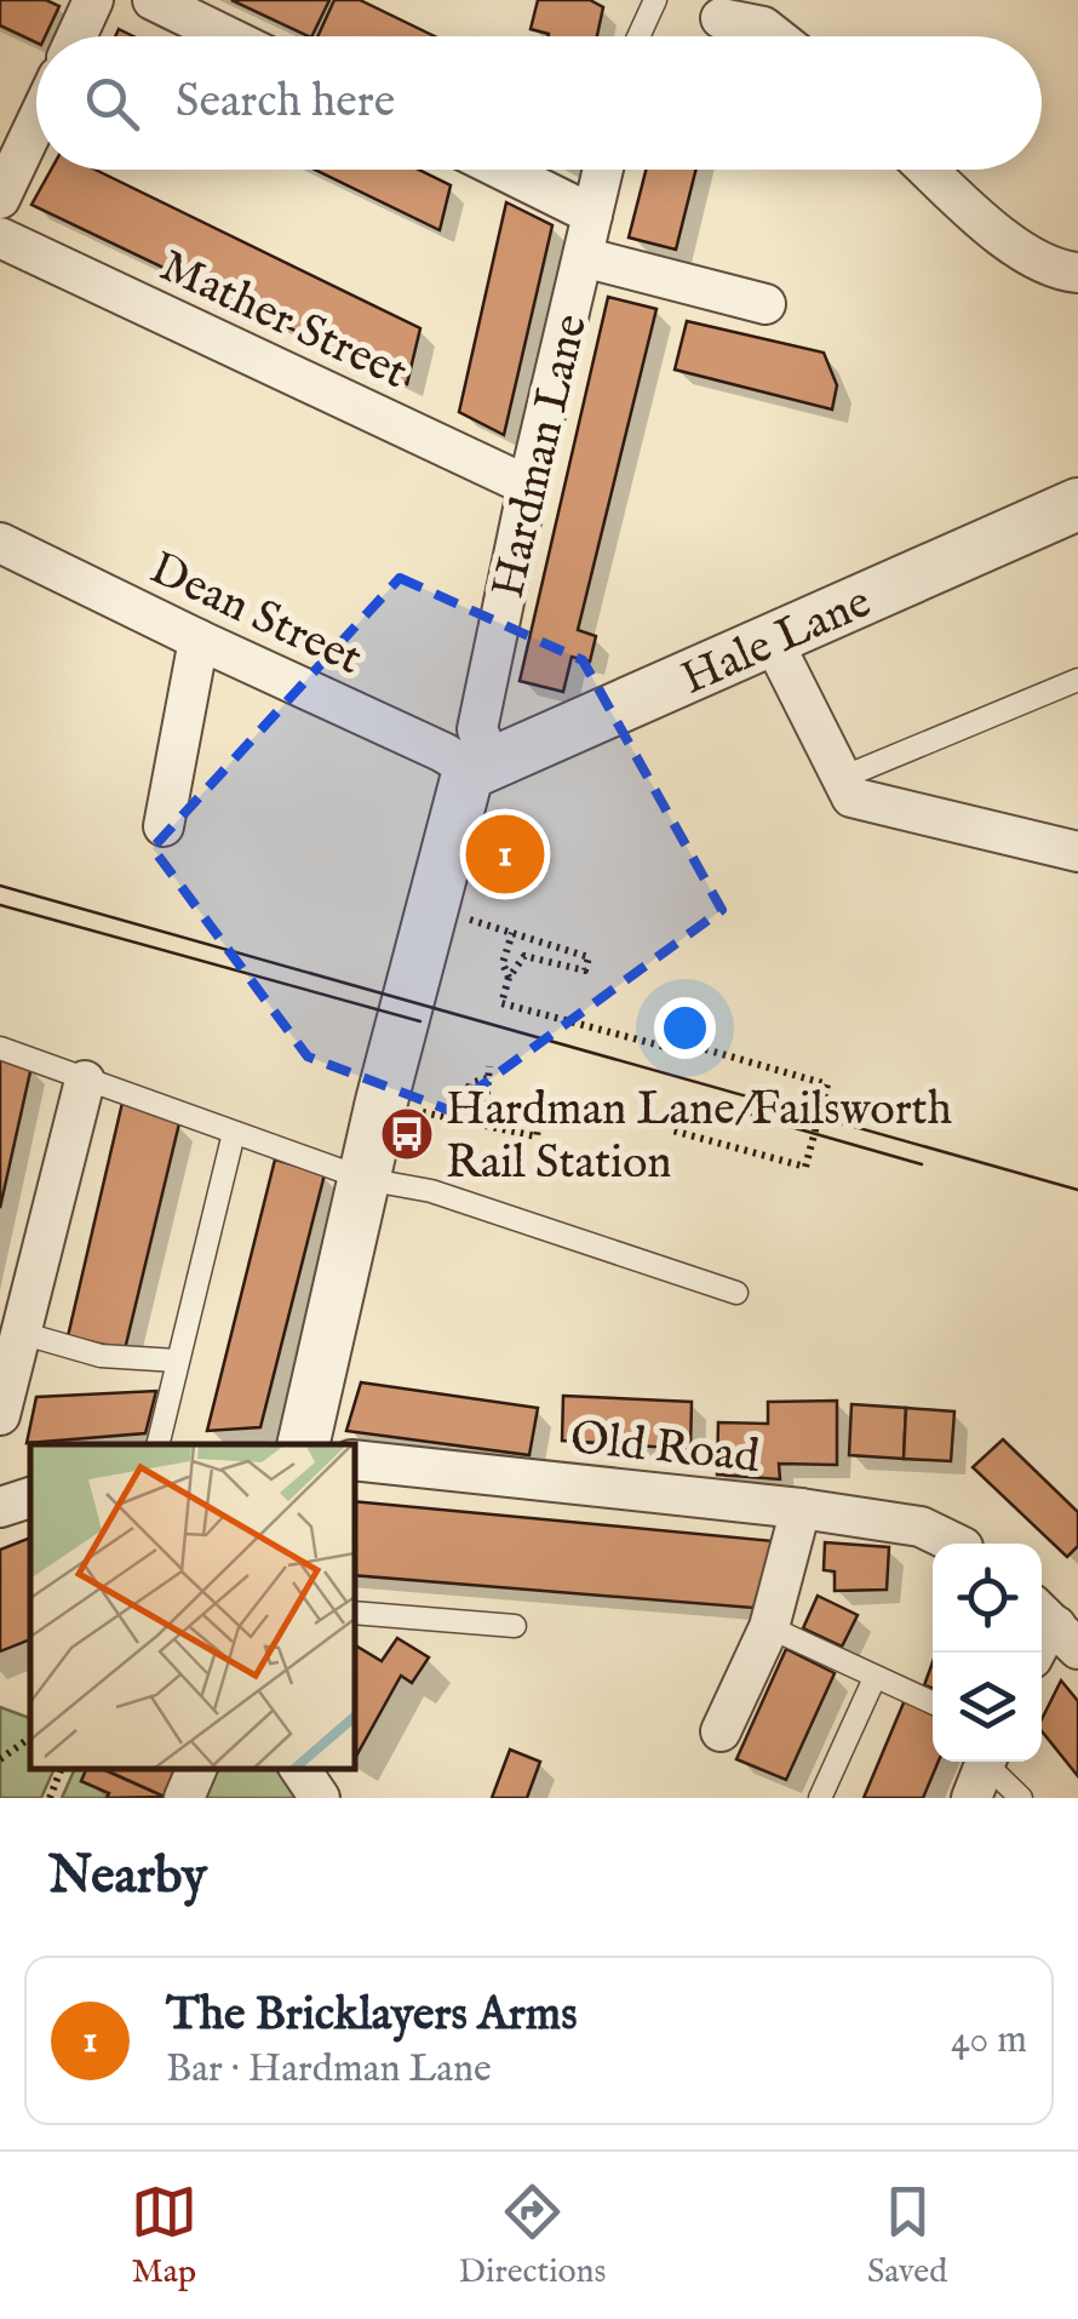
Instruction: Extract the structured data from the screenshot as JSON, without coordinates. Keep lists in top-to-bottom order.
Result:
{
  "streets": {
    "street": [
      "Mather Street",
      "Hardman Lane",
      "Dean Street",
      "Hale Lane",
      "Old Road"
    ]
  },
  "crossings": [
    ["Mather Street", "Hardman Lane"],
    ["Hardman Lane", "Dean Street"],
    ["Hardman Lane", "Hale Lane"],
    ["Dean Street", "Hale Lane"]
  ],
  "places": {
    "bus stop": ["Hardman Lane/Failsworth Rail Station"]
  },
  "page": {
    "search": "Search here",
    "pins": "1",
    "heading": "Nearby",
    "list": [
      {
        "mark": "1",
        "name": "The Bricklayers Arms",
        "note": "Bar · Hardman Lane",
        "value": "40 m"
      }
    ],
    "nav": ["Map", "Directions", "Saved"]
  }
}
